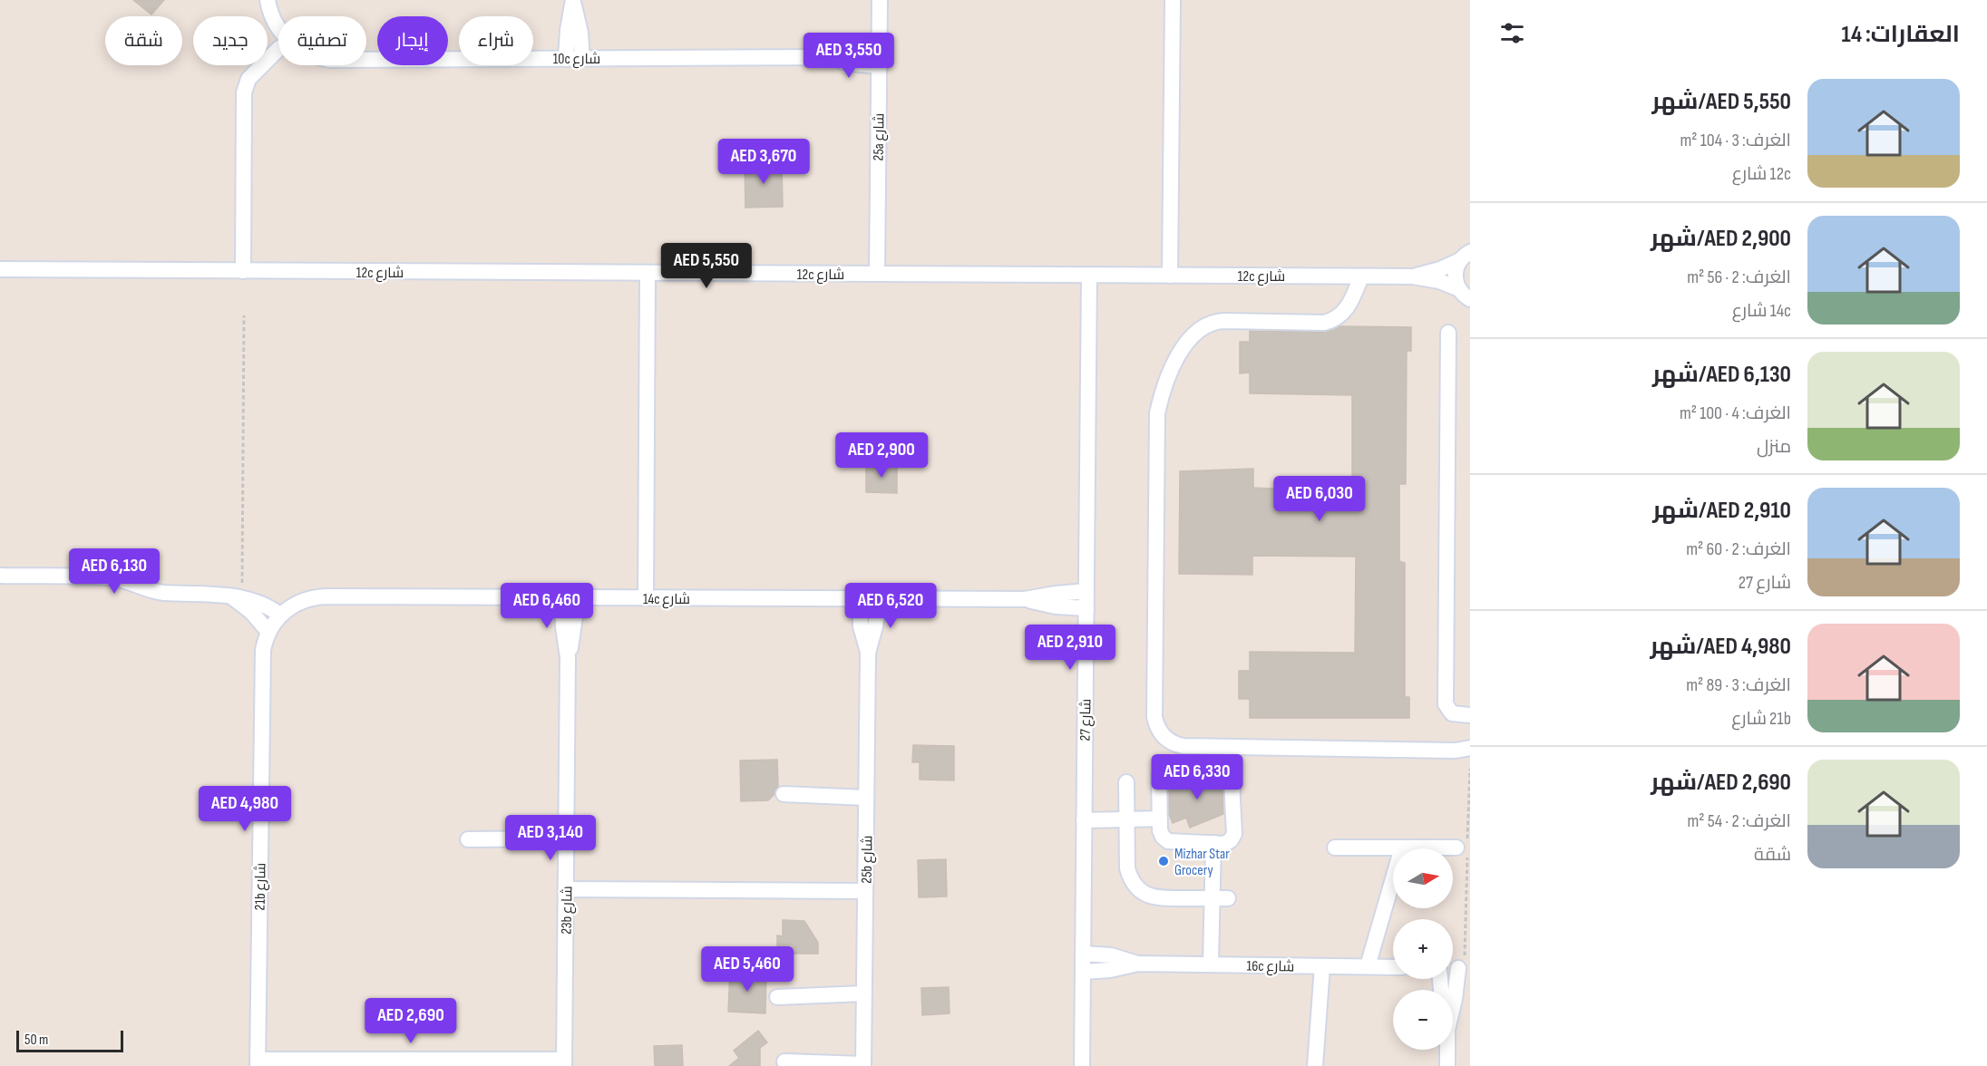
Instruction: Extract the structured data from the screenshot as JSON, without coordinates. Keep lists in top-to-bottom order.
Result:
{
  "streets": {
    "street": [
      "10c شارع",
      "25a شارع",
      "12c شارع",
      "14c شارع",
      "شارع 27",
      "25b شارع",
      "21b شارع",
      "23b شارع",
      "16c شارع"
    ]
  },
  "crossings": [
    ["10c شارع", "25a شارع"],
    ["25a شارع", "12c شارع"],
    ["12c شارع", "شارع 27"],
    ["14c شارع", "شارع 27"],
    ["14c شارع", "25b شارع"],
    ["14c شارع", "21b شارع"],
    ["14c شارع", "23b شارع"],
    ["شارع 27", "16c شارع"]
  ],
  "places": ["Mizhar Star Grocery"],
  "scale_bar": "50 m",
  "north": "right",
  "page": {
    "heading": "العقارات: 14",
    "chip": [
      "شراء",
      "إيجار",
      "تصفية",
      "جديد",
      "شقة"
    ],
    "price": [
      "AED 3,550",
      "AED 3,670",
      "AED 5,550",
      "AED 2,900",
      "AED 6,030",
      "AED 6,130",
      "AED 6,460",
      "AED 6,520",
      "AED 2,910",
      "AED 6,330",
      "AED 4,980",
      "AED 3,140",
      "AED 5,460",
      "AED 2,690"
    ],
    "list": [
      {
        "name": "AED 5,550/شهر",
        "note": "الغرف: 3 · 104 m² · 12c شارع"
      },
      {
        "name": "AED 2,900/شهر",
        "note": "الغرف: 2 · 56 m² · 14c شارع"
      },
      {
        "name": "AED 6,130/شهر",
        "note": "الغرف: 4 · 100 m² · منزل"
      },
      {
        "name": "AED 2,910/شهر",
        "note": "الغرف: 2 · 60 m² · شارع 27"
      },
      {
        "name": "AED 4,980/شهر",
        "note": "الغرف: 3 · 89 m² · 21b شارع"
      },
      {
        "name": "AED 2,690/شهر",
        "note": "الغرف: 2 · 54 m² · شقة"
      }
    ],
    "map_buttons": ["+", "−"],
    "scale": "50 m"
  }
}
